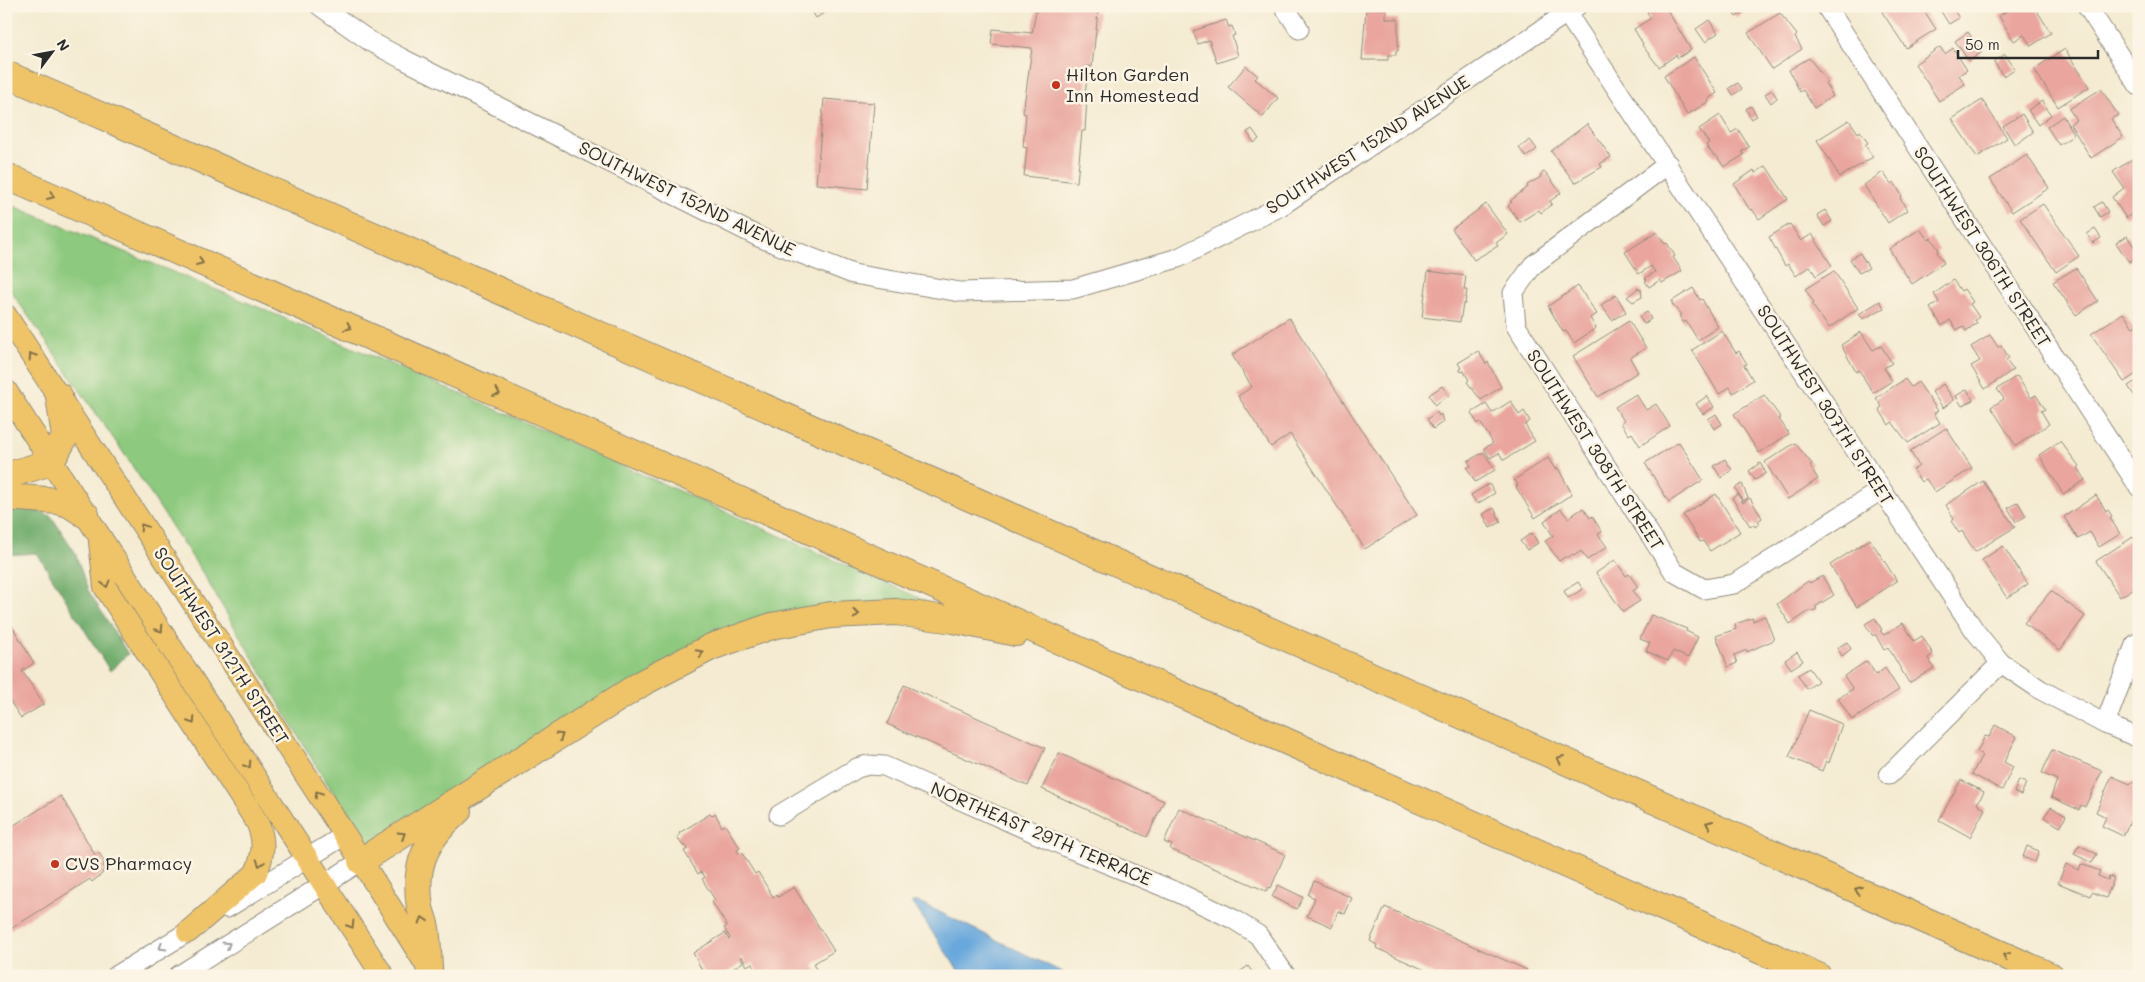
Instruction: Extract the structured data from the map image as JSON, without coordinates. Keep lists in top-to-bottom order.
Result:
{
  "streets": {
    "main road": ["SOUTHWEST 312TH STREET"],
    "street": [
      "SOUTHWEST 152ND AVENUE",
      "SOUTHWEST 306TH STREET",
      "SOUTHWEST 307TH STREET",
      "SOUTHWEST 308TH STREET",
      "NORTHEAST 29TH TERRACE"
    ]
  },
  "crossings": [
    ["SOUTHWEST 152ND AVENUE", "SOUTHWEST 307TH STREET"],
    ["SOUTHWEST 307TH STREET", "SOUTHWEST 308TH STREET"]
  ],
  "places": ["Hilton Garden Inn Homestead", "CVS Pharmacy"],
  "scale_bar": "50 m",
  "north": "top right"
}
